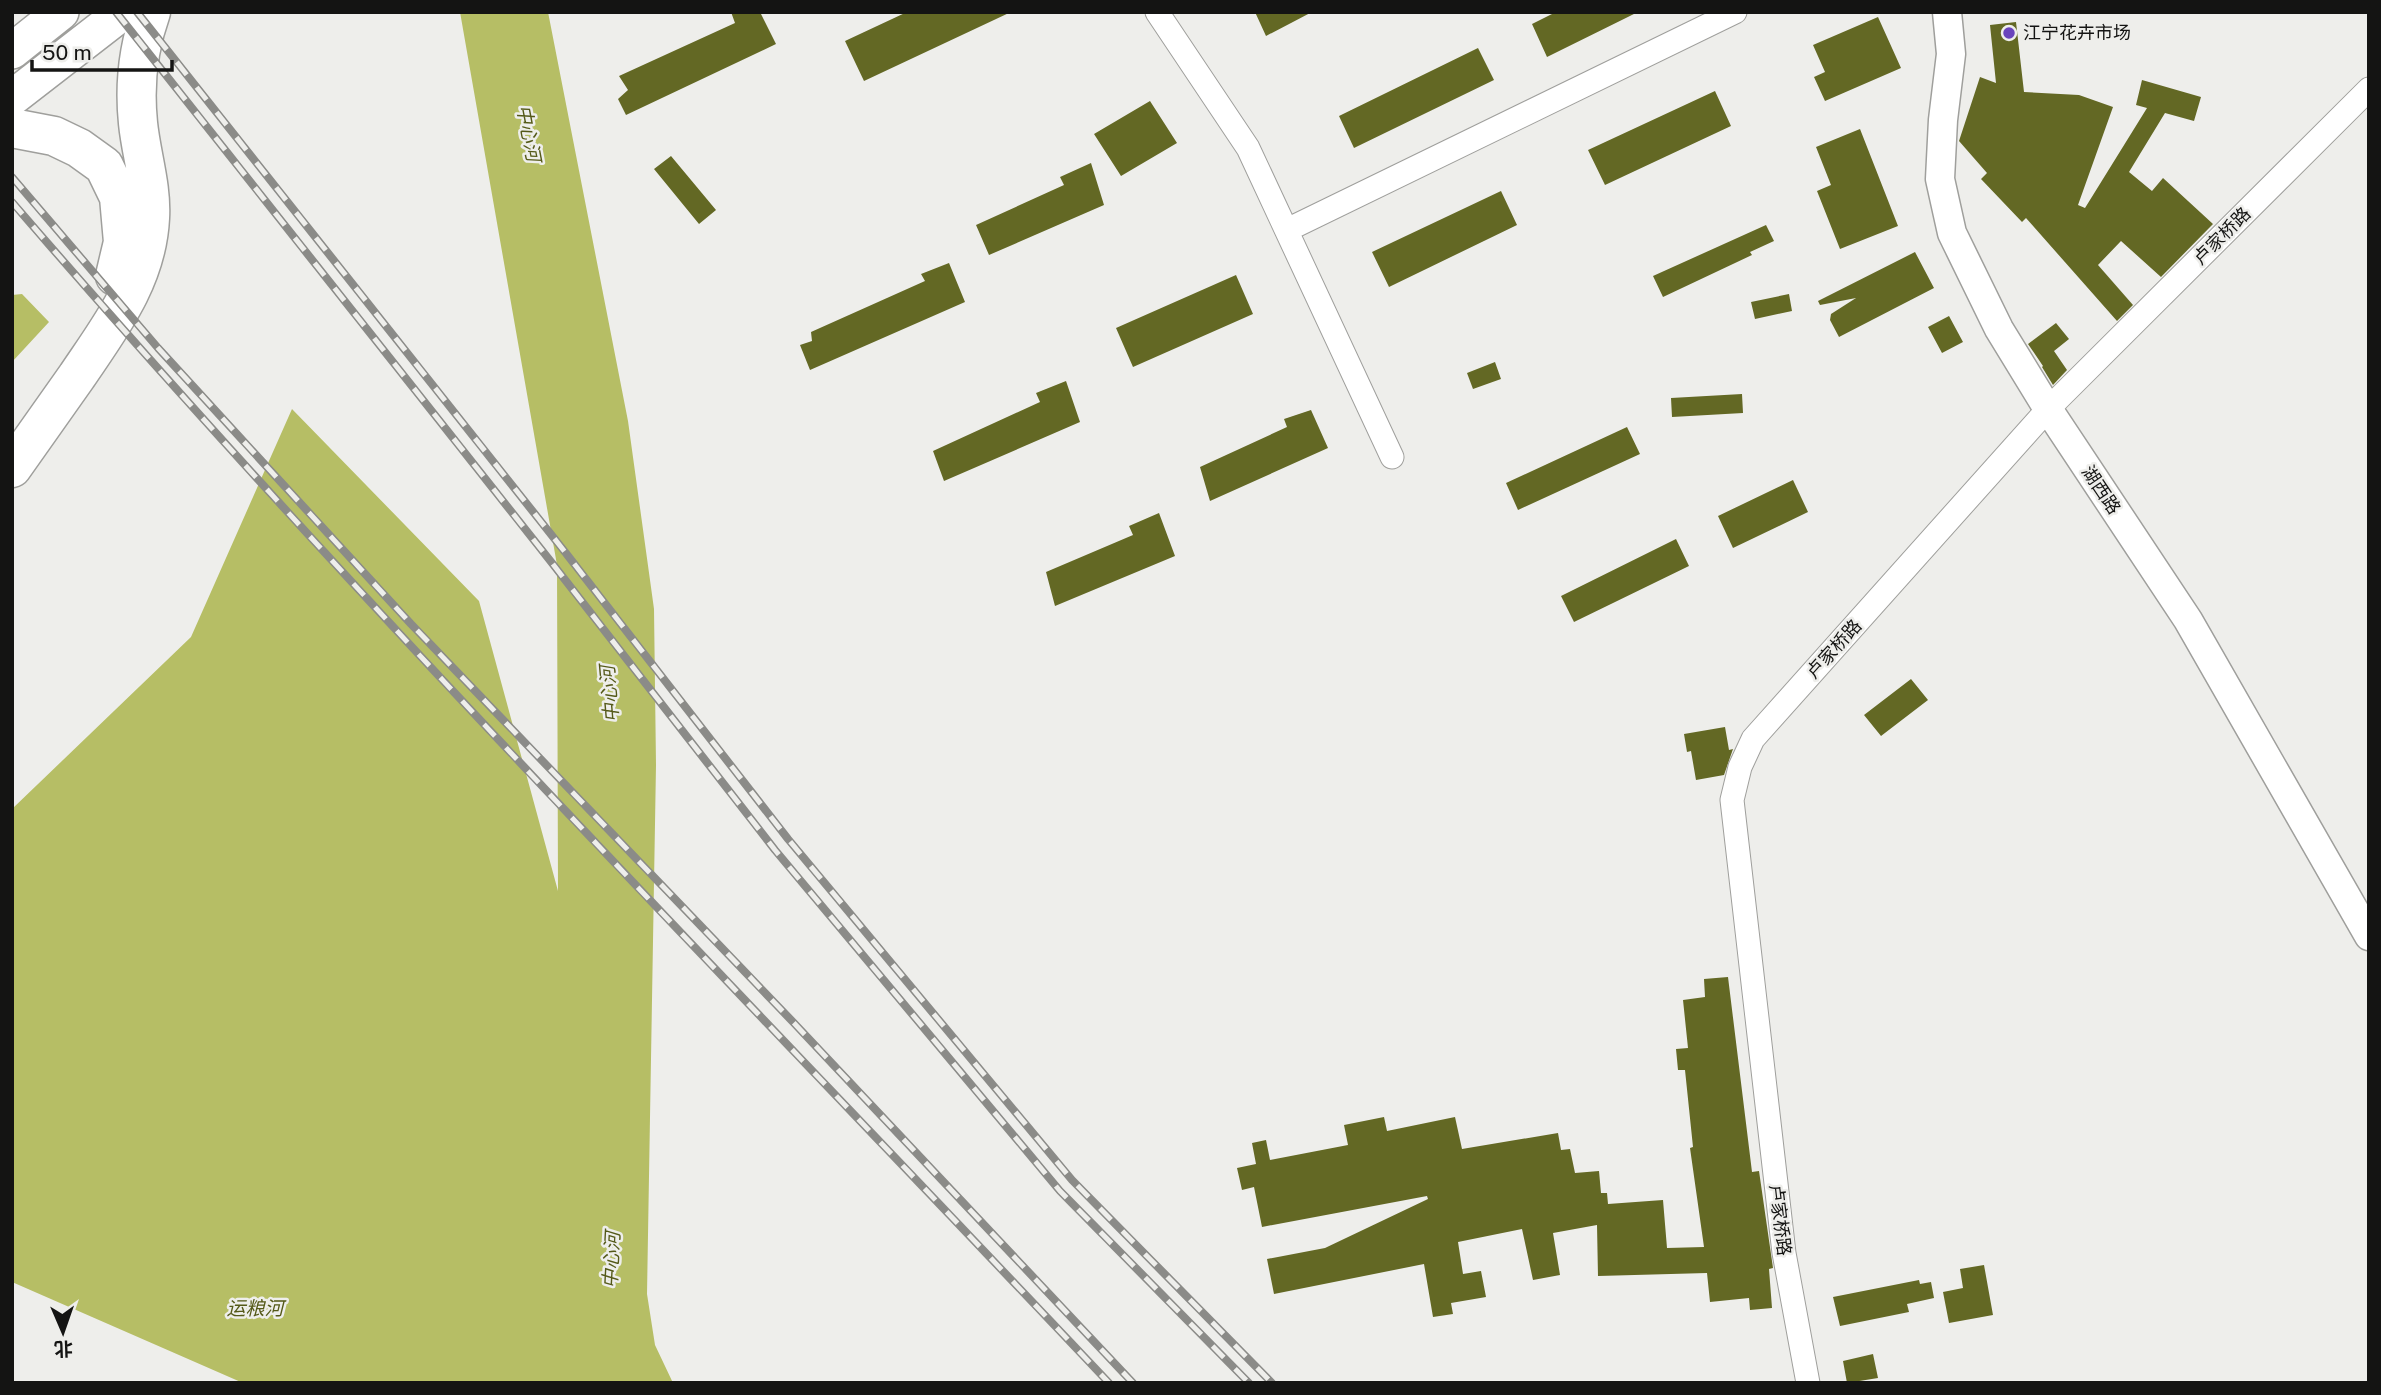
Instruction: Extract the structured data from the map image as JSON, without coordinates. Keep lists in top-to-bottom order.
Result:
{
  "streets": {
    "street": ["卢家桥路", "湖西路"]
  },
  "crossings": [
    ["卢家桥路", "湖西路"]
  ],
  "water": ["中心河", "运粮河"],
  "places": ["江宁花卉市场"],
  "scale_bar": "50 m",
  "north": "bottom"
}
